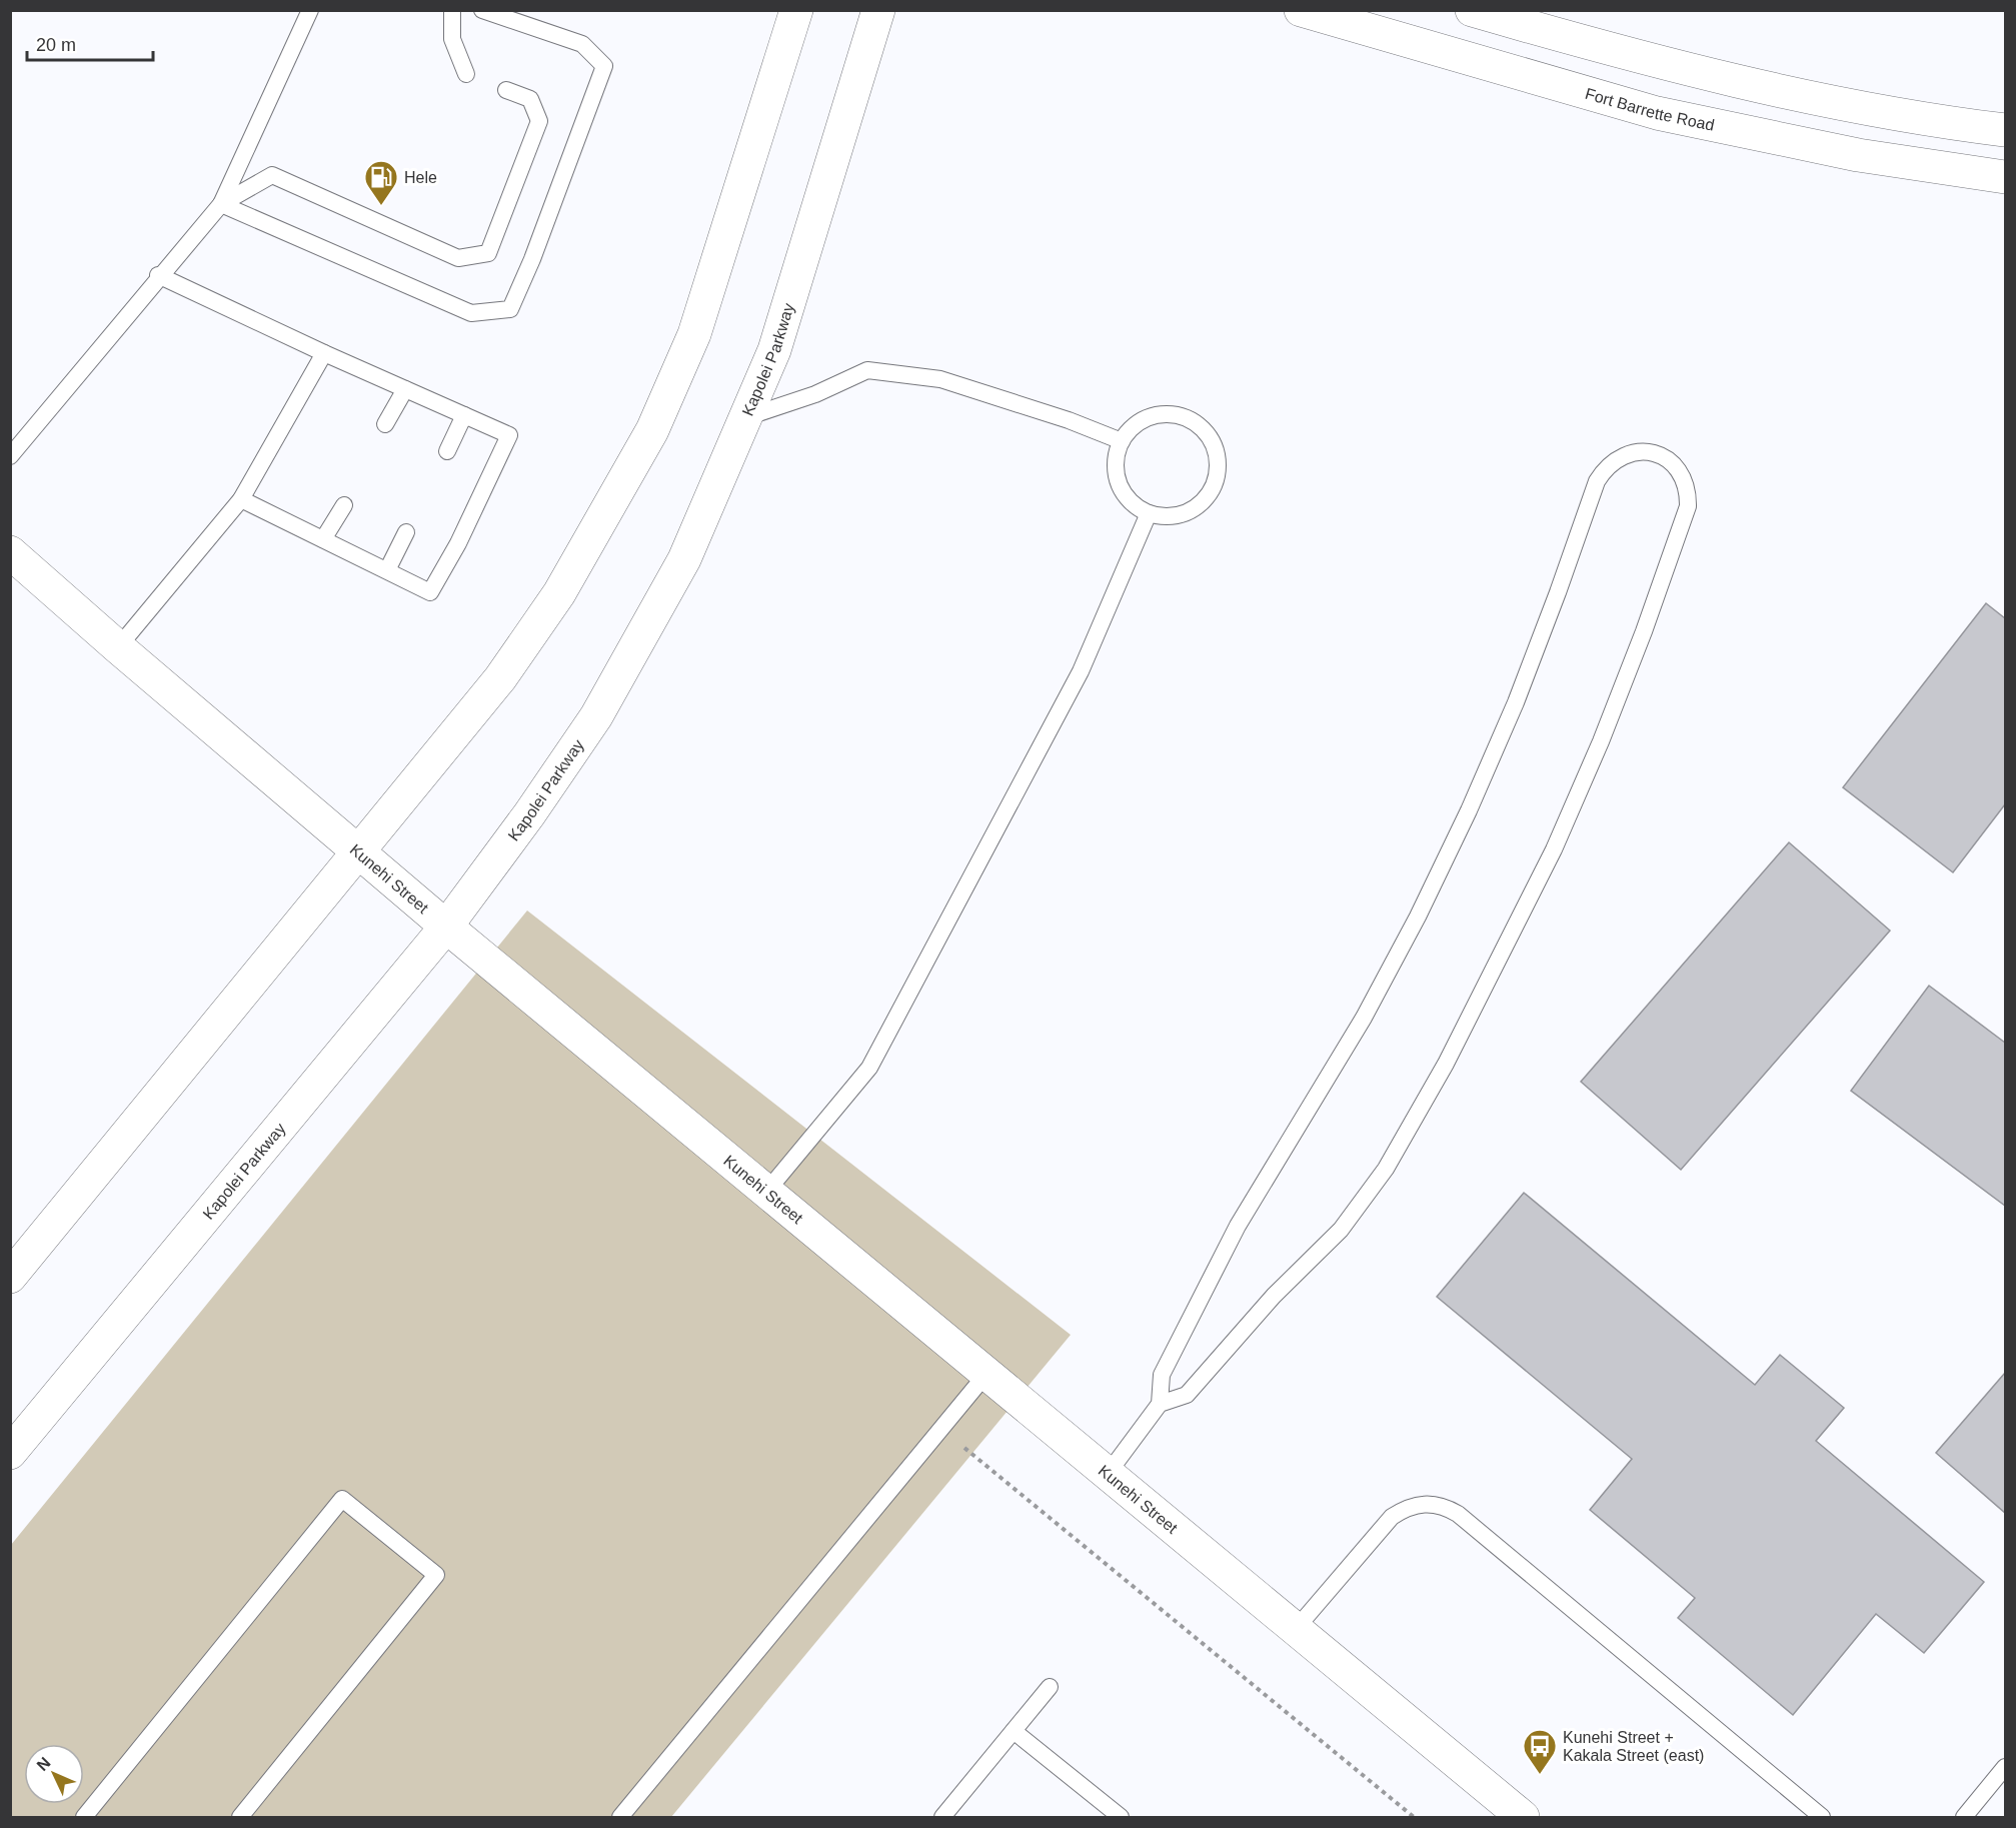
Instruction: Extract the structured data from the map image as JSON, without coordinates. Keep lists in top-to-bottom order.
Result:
{
  "streets": {
    "main road": ["Fort Barrette Road", "Kapolei Parkway", "Kunehi Street"]
  },
  "crossings": [
    ["Kapolei Parkway", "Kunehi Street"]
  ],
  "places": {
    "fuel station": ["Hele"],
    "bus stop": ["Kunehi Street + Kakala Street (east)"]
  },
  "scale_bar": "20 m",
  "north": "top left"
}
